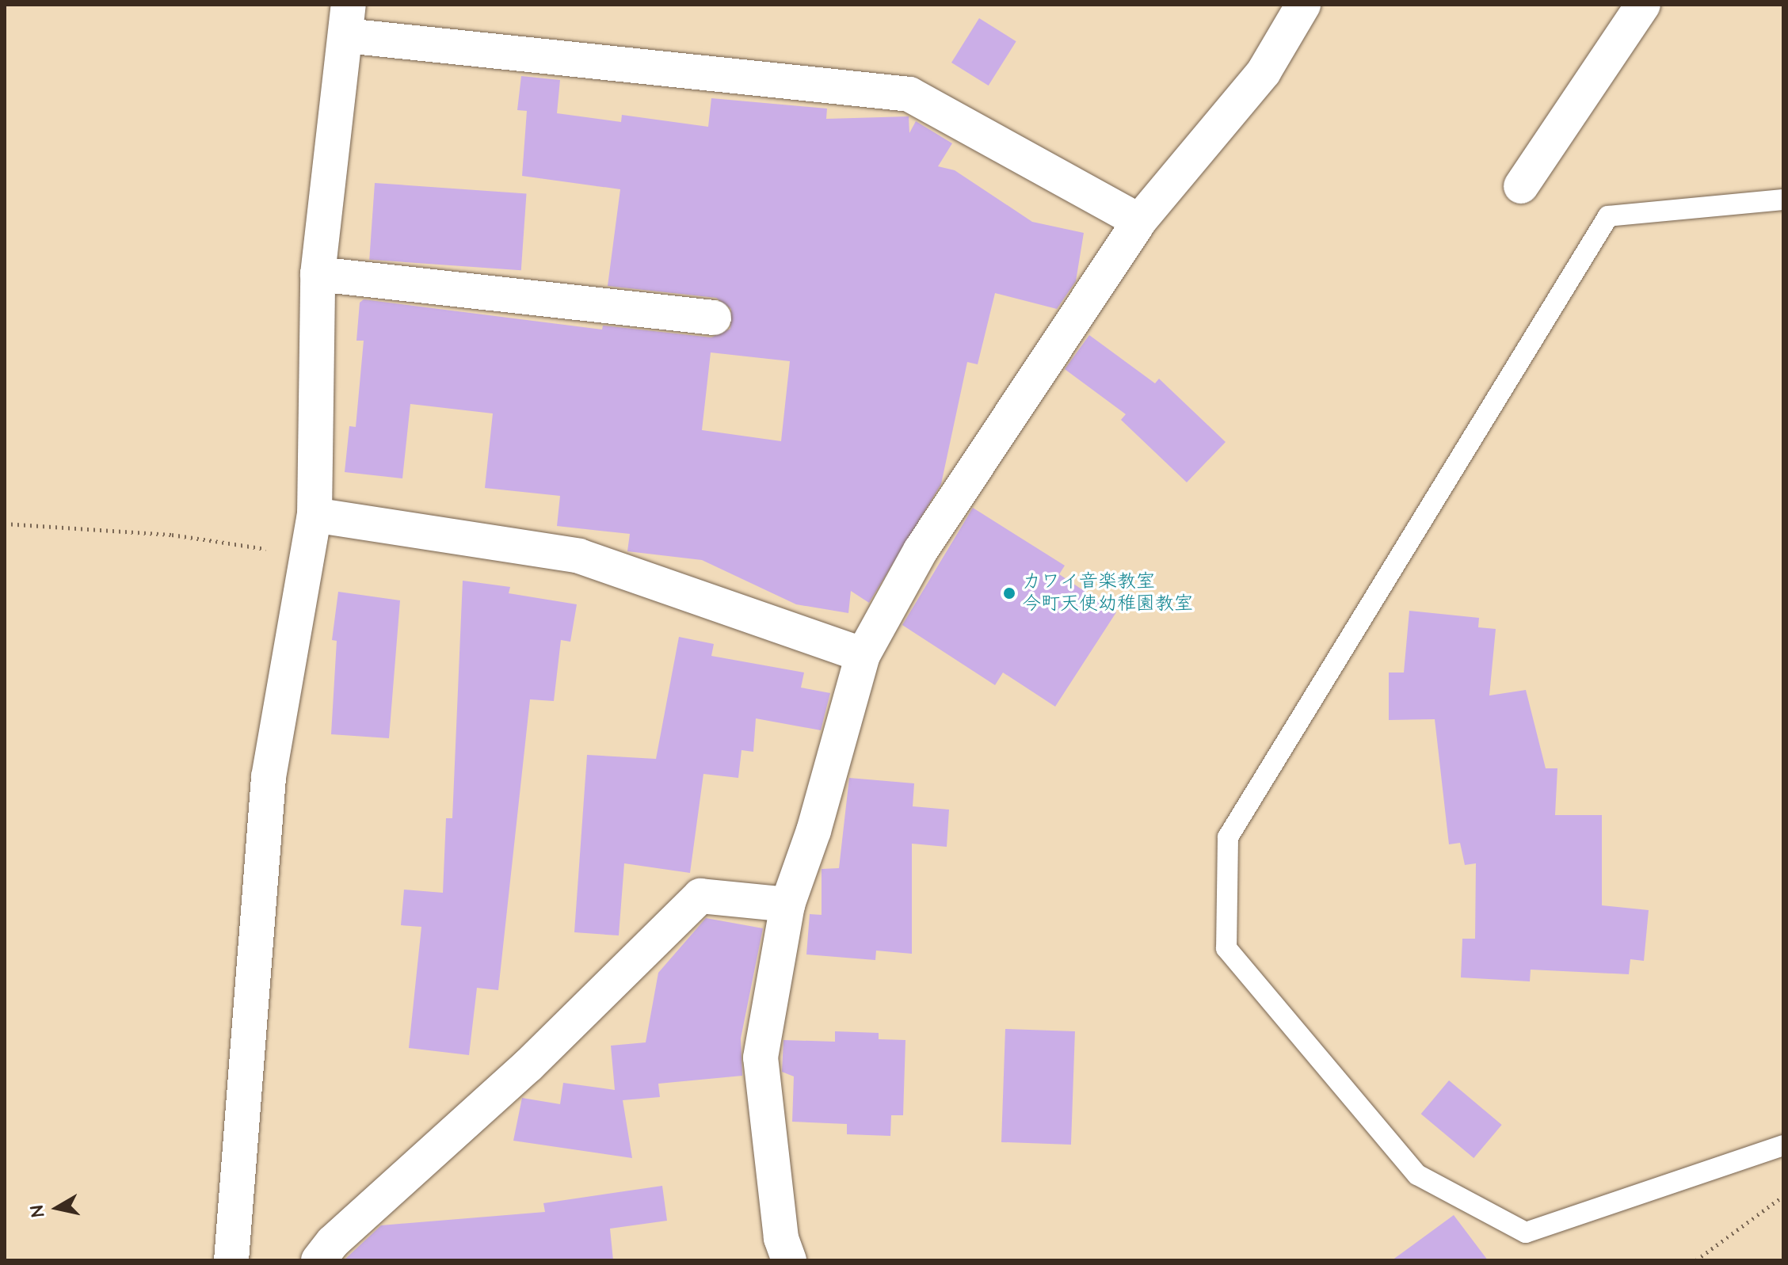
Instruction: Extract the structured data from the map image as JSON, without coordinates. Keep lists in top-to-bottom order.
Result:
{
  "places": ["カワイ音楽教室 今町天使幼稚園教室"],
  "north": "left"
}
